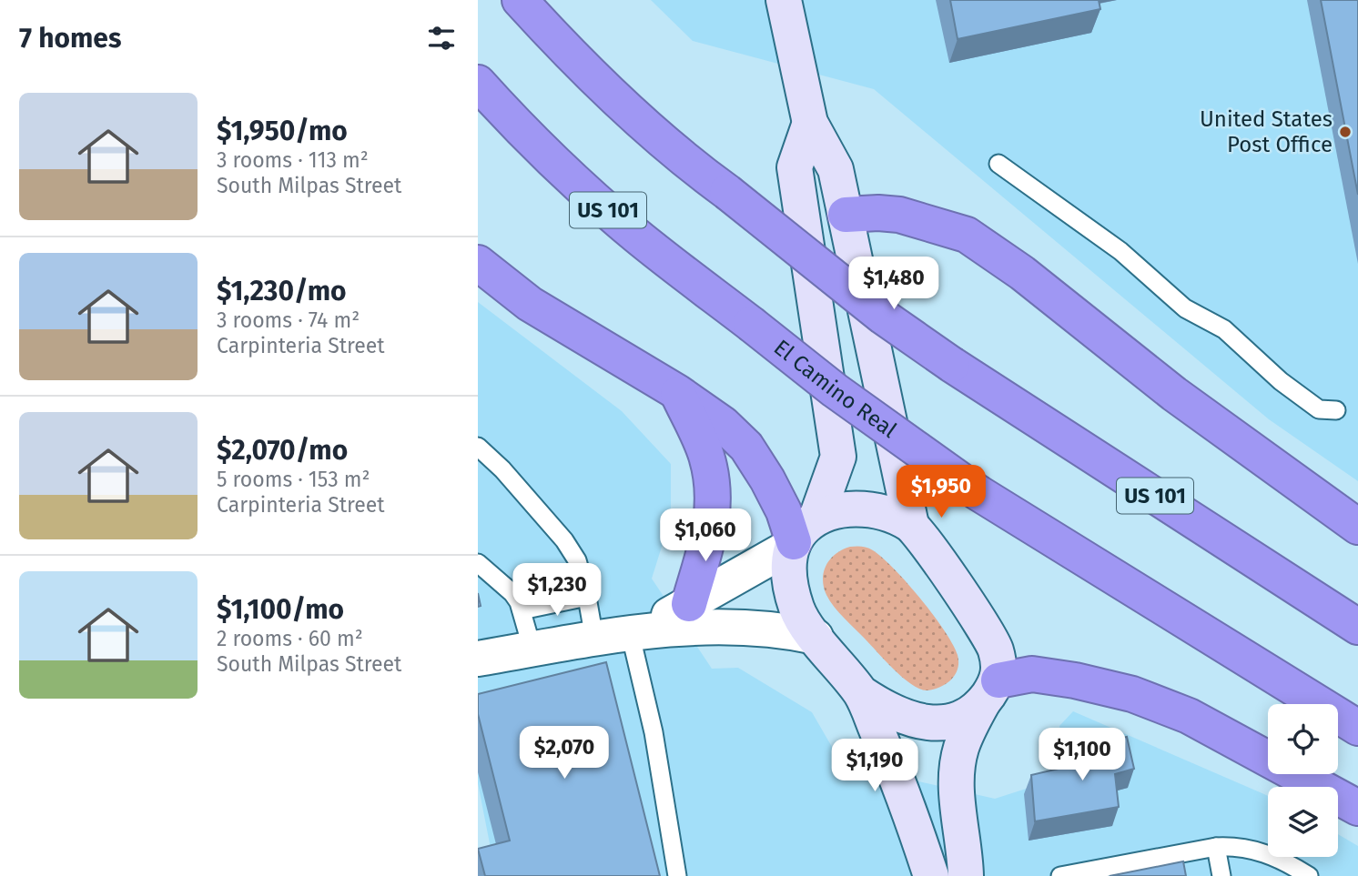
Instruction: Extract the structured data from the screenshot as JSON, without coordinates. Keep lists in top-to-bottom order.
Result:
{
  "streets": {
    "highway": ["US 101", "El Camino Real"]
  },
  "places": ["United States Post Office"],
  "page": {
    "heading": "7 homes",
    "list": [
      {
        "name": "$1,950/mo",
        "note": "3 rooms · 113 m² · South Milpas Street"
      },
      {
        "name": "$1,230/mo",
        "note": "3 rooms · 74 m² · Carpinteria Street"
      },
      {
        "name": "$2,070/mo",
        "note": "5 rooms · 153 m² · Carpinteria Street"
      },
      {
        "name": "$1,100/mo",
        "note": "2 rooms · 60 m² · South Milpas Street"
      }
    ],
    "price": [
      "$1,480",
      "$1,950",
      "$1,060",
      "$1,230",
      "$2,070",
      "$1,100",
      "$1,190"
    ]
  }
}
